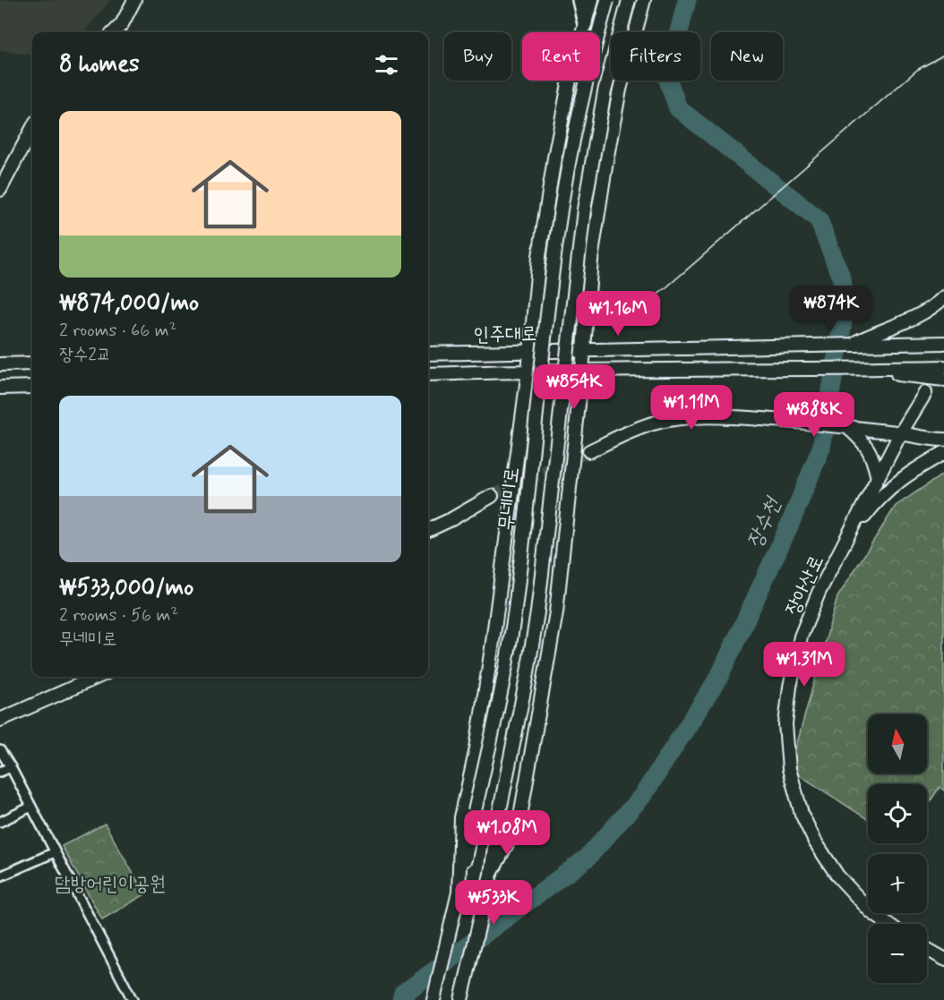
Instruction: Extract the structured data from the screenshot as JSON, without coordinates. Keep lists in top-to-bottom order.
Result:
{
  "streets": {
    "main road": ["인주대로", "무네미로", "장아산로"]
  },
  "water": ["장수천"],
  "parks": ["담방어린이공원"],
  "north": "top",
  "page": {
    "chip": [
      "Buy",
      "Rent",
      "Filters",
      "New"
    ],
    "heading": "8 homes",
    "list": [
      {
        "name": "₩874,000/mo",
        "note": "2 rooms · 66 m² · 장수2교"
      },
      {
        "name": "₩533,000/mo",
        "note": "2 rooms · 56 m² · 무네미로"
      }
    ],
    "price": [
      "₩874K",
      "₩1.16M",
      "₩854K",
      "₩1.11M",
      "₩888K",
      "₩1.31M",
      "₩1.08M",
      "₩533K"
    ],
    "map_buttons": ["+", "−"]
  }
}
